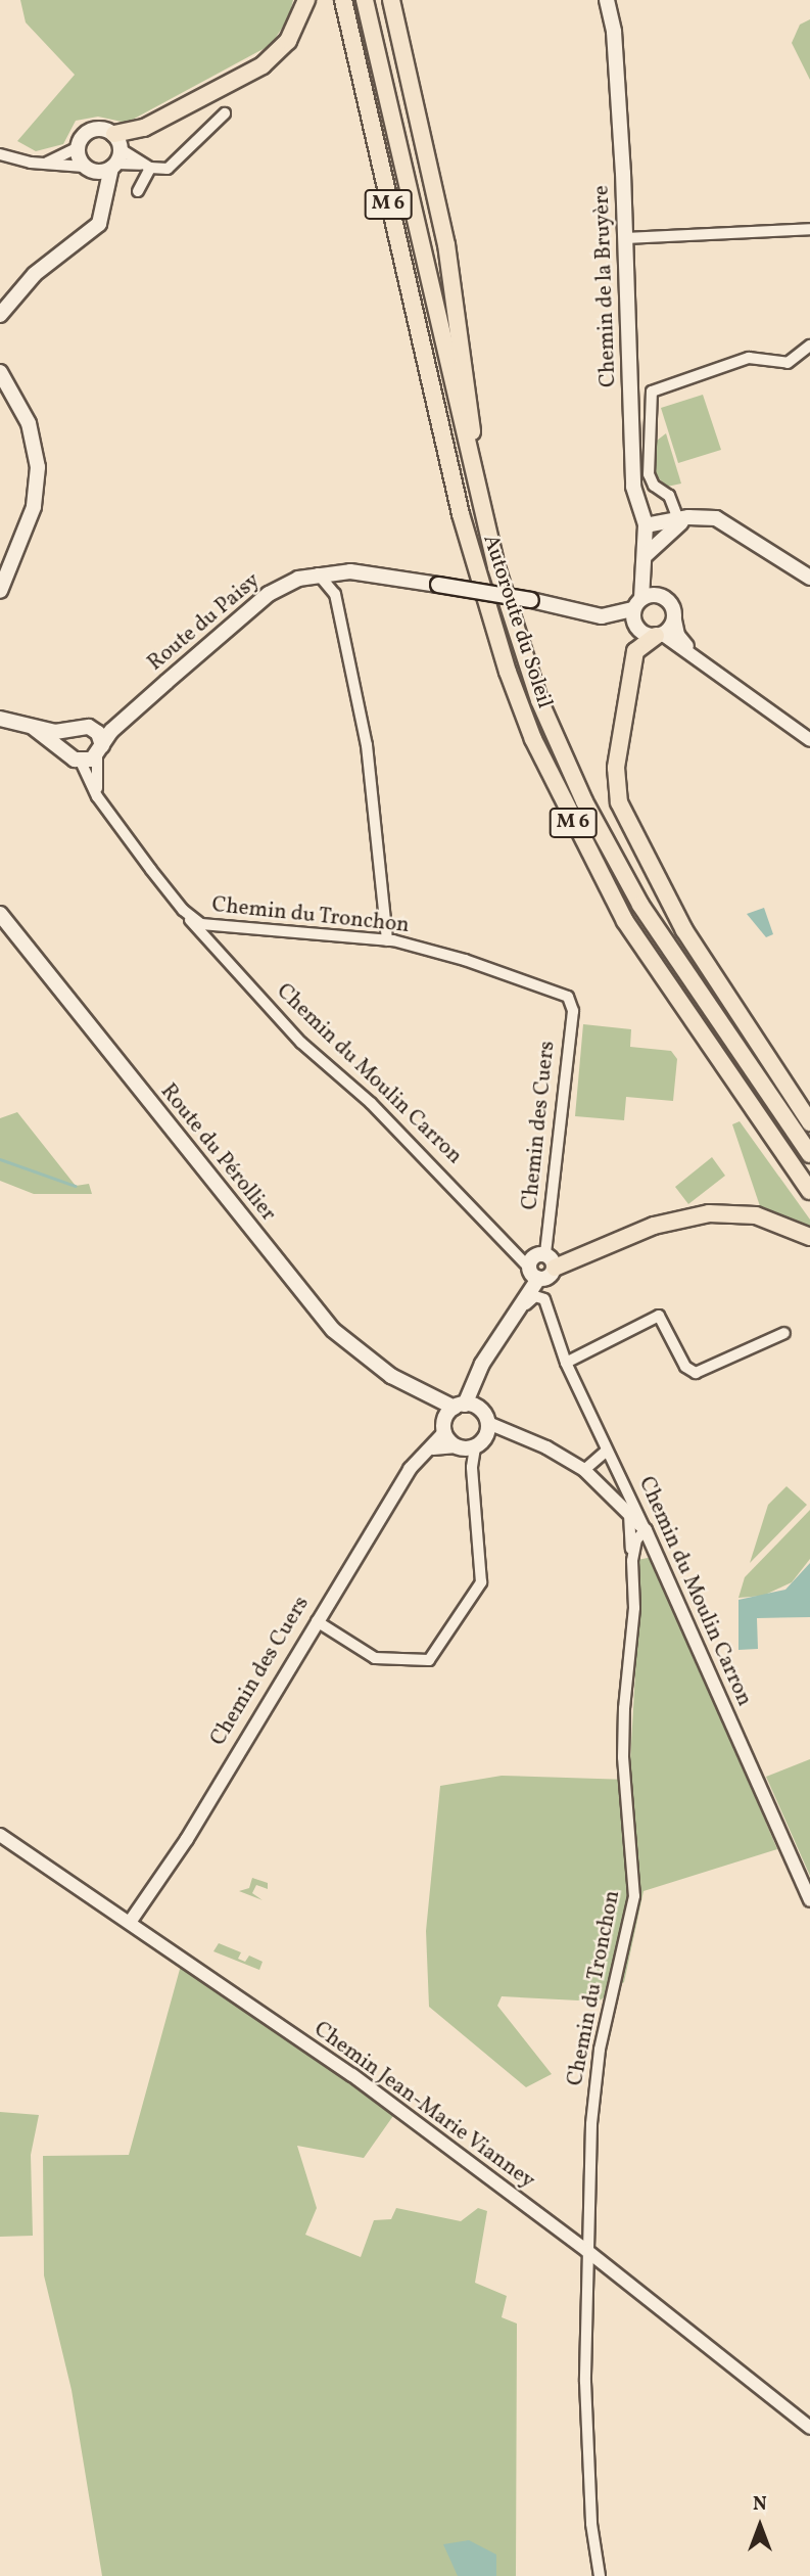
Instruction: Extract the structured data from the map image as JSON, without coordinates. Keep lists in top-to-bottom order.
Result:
{
  "streets": {
    "highway": ["M 6", "Autoroute du Soleil"],
    "main road": ["Chemin de la Bruyère", "Route du Paisy", "Route du Pérollier"],
    "street": [
      "Chemin du Tronchon",
      "Chemin du Moulin Carron",
      "Chemin des Cuers",
      "Chemin Jean-Marie Vianney"
    ]
  },
  "crossings": [
    ["Chemin de la Bruyère", "Route du Paisy"],
    ["Route du Paisy", "Chemin du Tronchon"],
    ["Chemin du Tronchon", "Chemin du Moulin Carron"],
    ["Chemin du Tronchon", "Chemin des Cuers"],
    ["Chemin du Tronchon", "Chemin Jean-Marie Vianney"],
    ["Chemin des Cuers", "Chemin Jean-Marie Vianney"]
  ],
  "north": "top"
}
